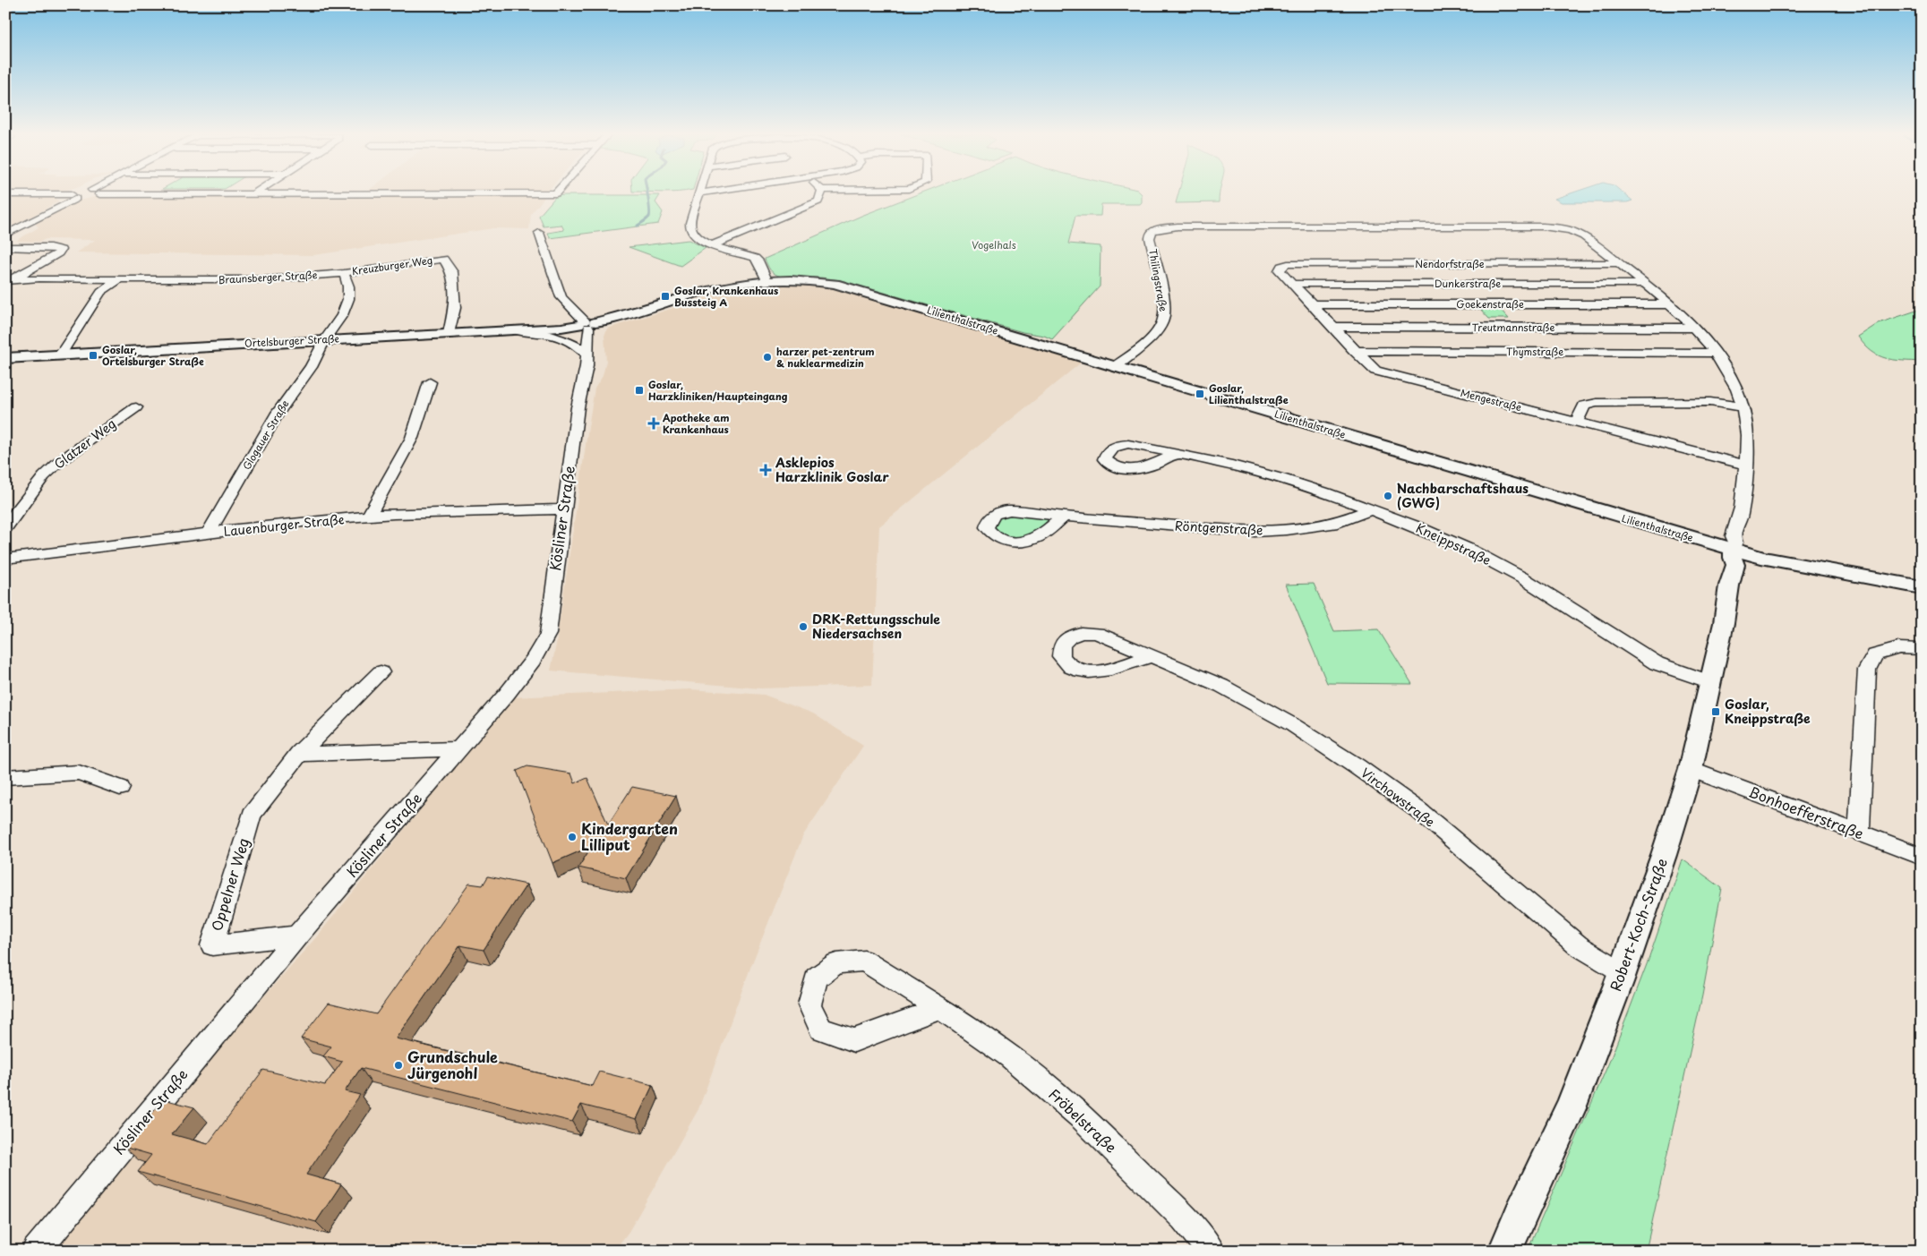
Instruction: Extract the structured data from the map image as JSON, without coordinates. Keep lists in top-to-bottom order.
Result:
{
  "streets": {
    "street": [
      "Nendorfstraße",
      "Kreuzburger Weg",
      "Braunsberger Straße",
      "Thilingstraße",
      "Dunkerstraße",
      "Goekenstraße",
      "Lilienthalstraße",
      "Treutmannstraße",
      "Ortelsburger Straße",
      "Thymstraße",
      "Mengestraße",
      "Glogauer Straße",
      "Glatzer Weg",
      "Kösliner Straße",
      "Lauenburger Straße",
      "Röntgenstraße",
      "Kneippstraße",
      "Virchowstraße",
      "Bonhoefferstraße",
      "Oppelner Weg",
      "Robert-Koch-Straße",
      "Fröbelstraße"
    ]
  },
  "crossings": [
    ["Nendorfstraße", "Mengestraße"],
    ["Kreuzburger Weg", "Braunsberger Straße"],
    ["Kreuzburger Weg", "Ortelsburger Straße"],
    ["Thilingstraße", "Lilienthalstraße"],
    ["Dunkerstraße", "Mengestraße"],
    ["Goekenstraße", "Mengestraße"],
    ["Lilienthalstraße", "Ortelsburger Straße"],
    ["Lilienthalstraße", "Kösliner Straße"],
    ["Lilienthalstraße", "Robert-Koch-Straße"],
    ["Treutmannstraße", "Mengestraße"],
    ["Ortelsburger Straße", "Glogauer Straße"],
    ["Ortelsburger Straße", "Kösliner Straße"],
    ["Thymstraße", "Mengestraße"],
    ["Glogauer Straße", "Lauenburger Straße"],
    ["Kösliner Straße", "Lauenburger Straße"],
    ["Kösliner Straße", "Oppelner Weg"],
    ["Röntgenstraße", "Kneippstraße"],
    ["Kneippstraße", "Robert-Koch-Straße"],
    ["Virchowstraße", "Robert-Koch-Straße"],
    ["Bonhoefferstraße", "Robert-Koch-Straße"]
  ],
  "parks": ["Vogelhals"],
  "places": {
    "transit": [
      "Goslar, Krankenhaus Bussteig A",
      "Goslar, Ortelsburger Straße",
      "Goslar, Harzkliniken/Haupteingang",
      "Goslar, Lilienthalstraße",
      "Goslar, Kneippstraße"
    ],
    "other": [
      "harzer pet-zentrum & nuklearmedizin",
      "Nachbarschaftshaus (GWG)",
      "DRK-Rettungsschule Niedersachsen",
      "Kindergarten Lilliput",
      "Grundschule Jürgenohl"
    ],
    "health": ["Apotheke am Krankenhaus", "Asklepios Harzklinik Goslar"]
  }
}
